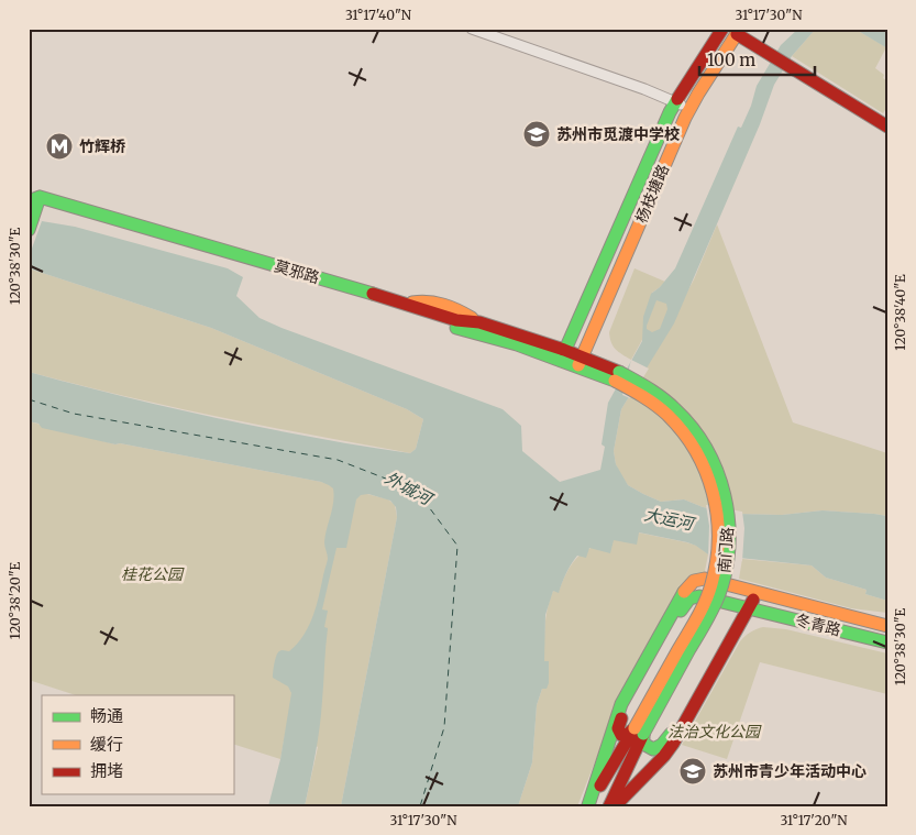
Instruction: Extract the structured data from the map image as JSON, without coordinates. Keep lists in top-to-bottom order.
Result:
{
  "streets": {
    "main road": [
      "杨枝塘路",
      "莫邪路",
      "南门路",
      "冬青路"
    ]
  },
  "crossings": [
    ["杨枝塘路", "莫邪路"],
    ["杨枝塘路", "南门路"],
    ["莫邪路", "南门路"],
    ["南门路", "冬青路"]
  ],
  "water": ["外城河", "大运河"],
  "parks": ["桂花公园", "法治文化公园"],
  "places": {
    "school or university": ["苏州市觅渡中学校", "苏州市青少年活动中心"],
    "metro station": ["竹辉桥"]
  },
  "legend": ["畅通", "缓行", "拥堵"],
  "scale_bar": "100 m",
  "coordinates": [
    "31°17'40\"N",
    "31°17'30\"N",
    "120°38'30\"E",
    "120°38'40\"E",
    "120°38'20\"E",
    "31°17'20\"N"
  ]
}
